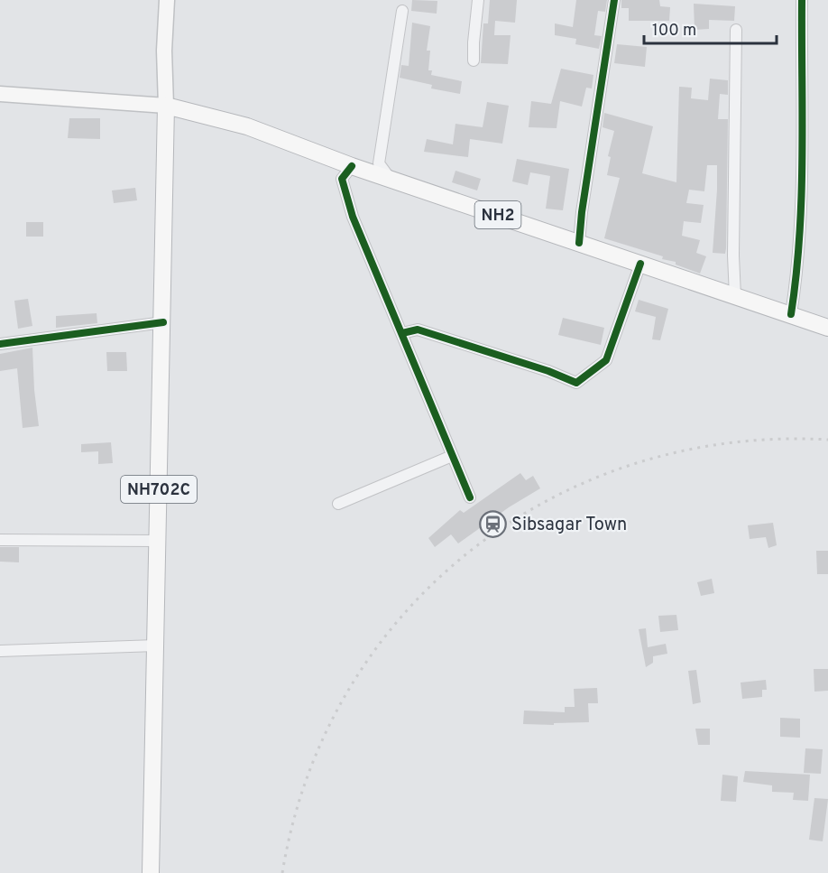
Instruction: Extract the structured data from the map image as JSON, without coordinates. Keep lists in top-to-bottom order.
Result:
{
  "streets": {
    "highway": ["NH2", "NH702C"]
  },
  "crossings": [
    ["NH2", "NH702C"]
  ],
  "places": {
    "station": ["Sibsagar Town"]
  },
  "scale_bar": "100 m"
}
